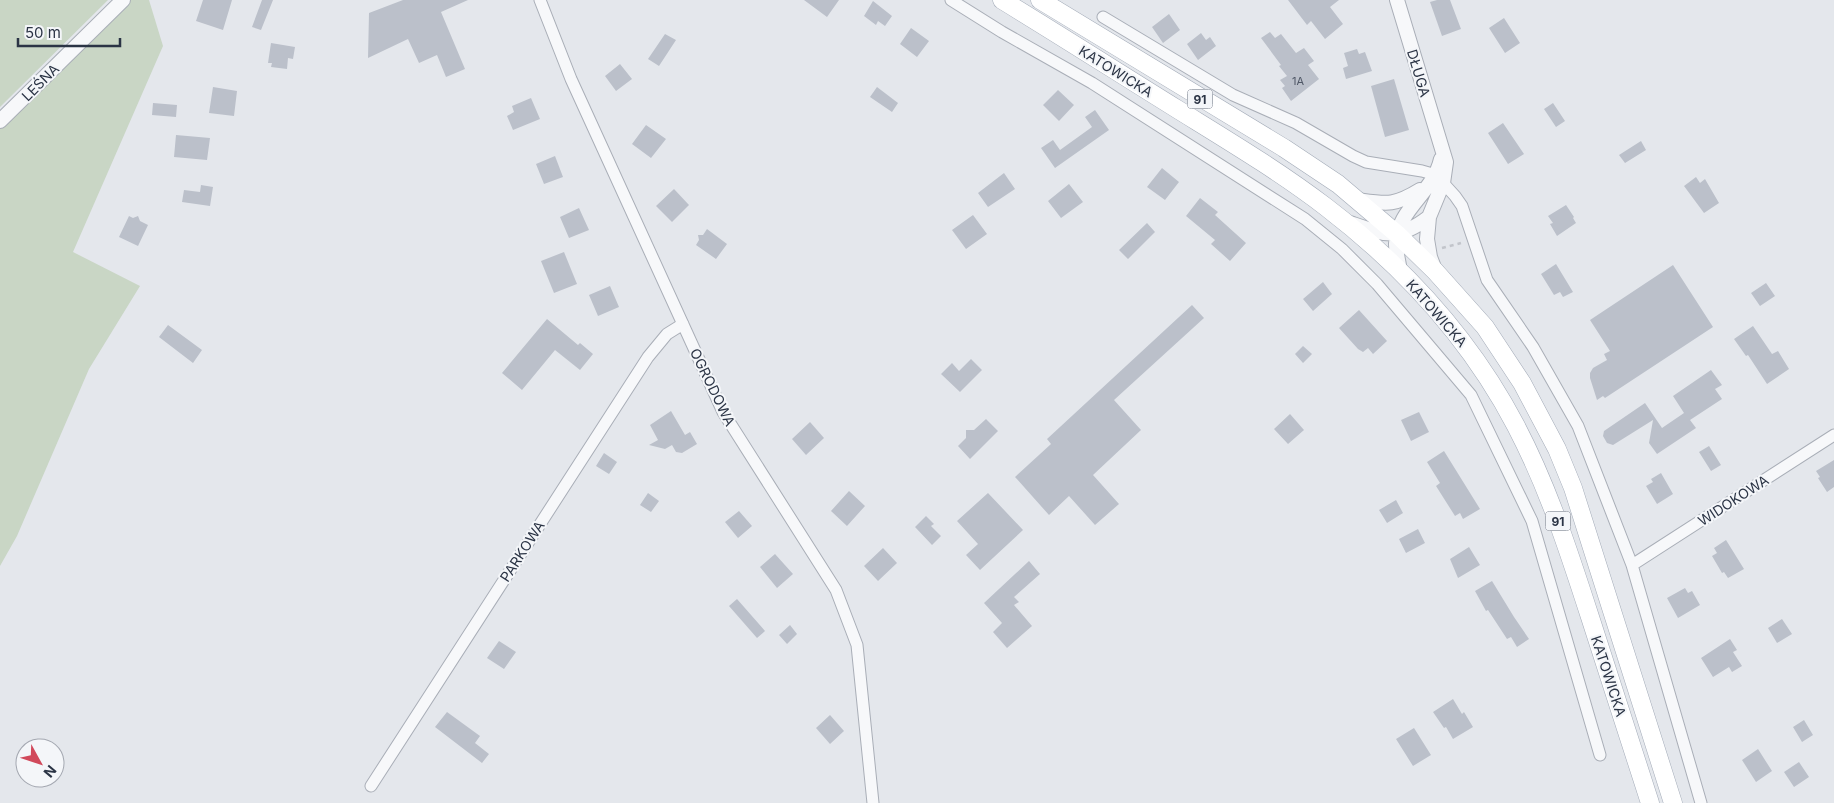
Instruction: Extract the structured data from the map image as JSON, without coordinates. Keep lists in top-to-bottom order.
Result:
{
  "streets": {
    "main road": ["KATOWICKA", "91"],
    "street": [
      "DŁUGA",
      "LEŚNA",
      "OGRODOWA",
      "WIDOKOWA",
      "PARKOWA"
    ]
  },
  "crossings": [
    ["KATOWICKA", "DŁUGA"],
    ["OGRODOWA", "PARKOWA"]
  ],
  "house_numbers": ["1A"],
  "scale_bar": "50 m",
  "north": "bottom right"
}
